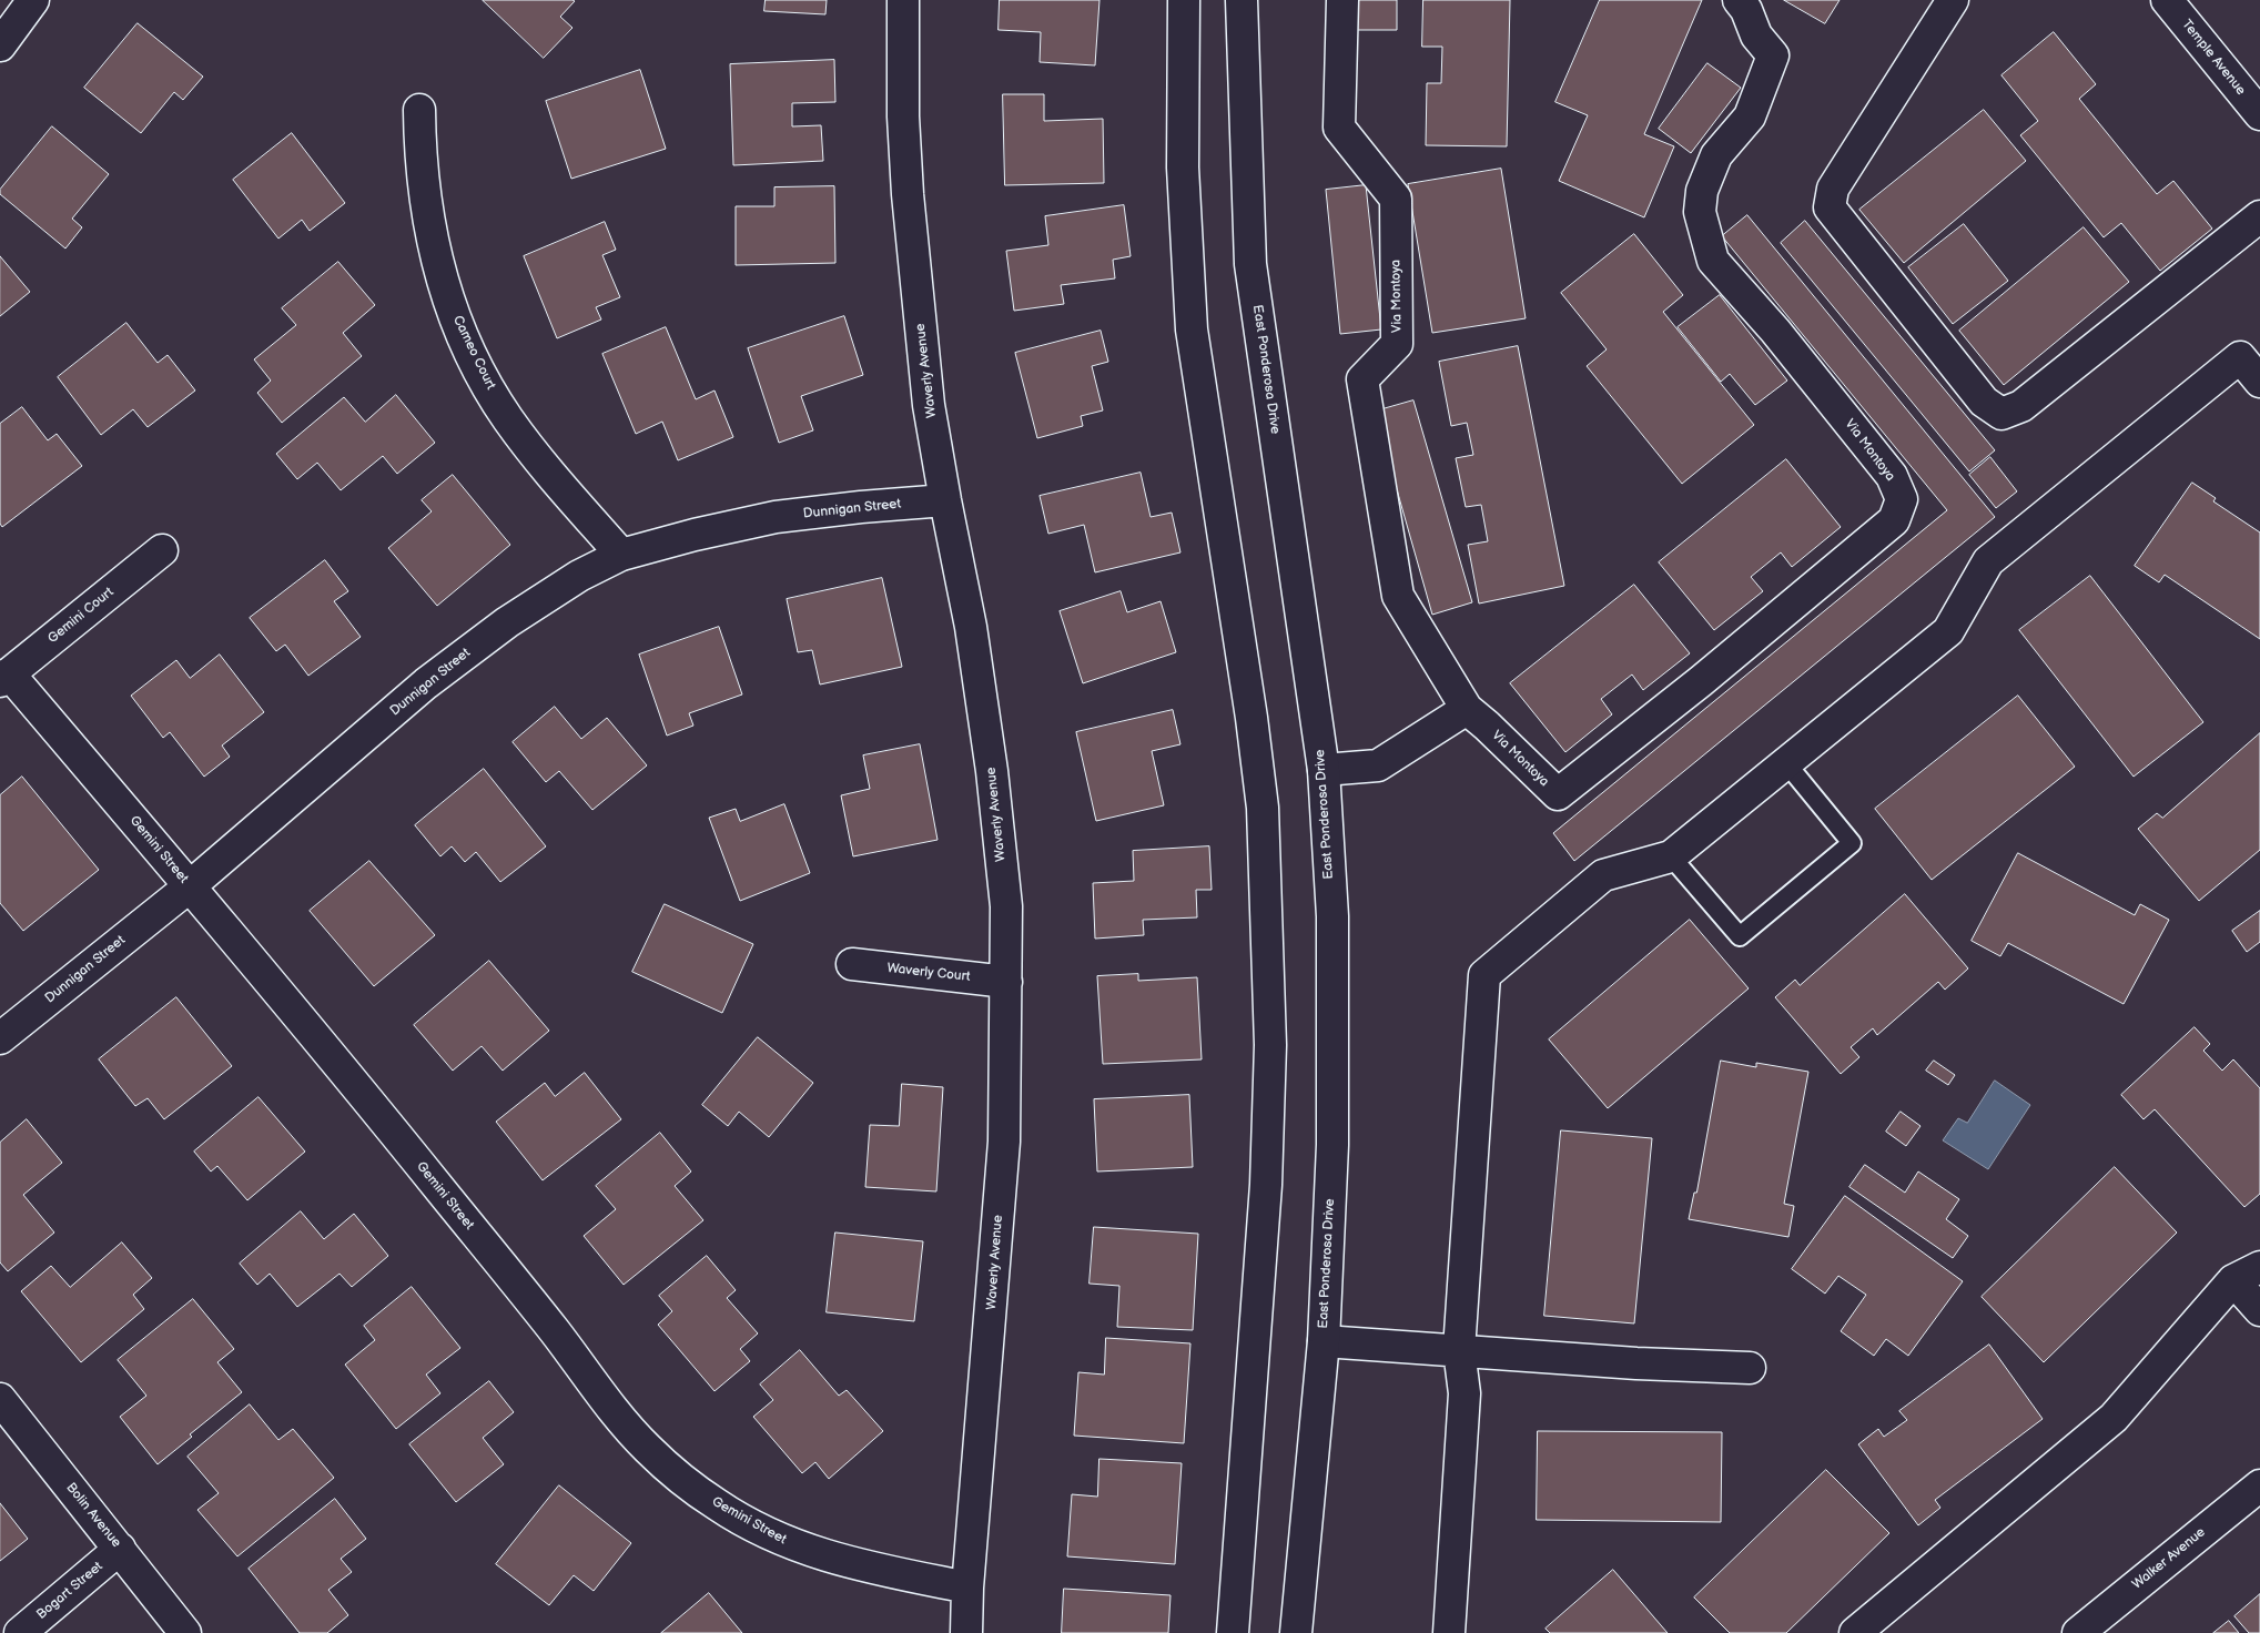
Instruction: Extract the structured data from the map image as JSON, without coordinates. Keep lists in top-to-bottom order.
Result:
{
  "streets": {
    "street": [
      "Temple Avenue",
      "Via Montoya",
      "Cameo Court",
      "East Ponderosa Drive",
      "Waverly Avenue",
      "Dunnigan Street",
      "Gemini Court",
      "Gemini Street",
      "Waverly Court",
      "Bolin Avenue",
      "Walker Avenue",
      "Bogart Street"
    ]
  },
  "crossings": [
    ["Cameo Court", "Dunnigan Street"],
    ["Waverly Avenue", "Dunnigan Street"],
    ["Waverly Avenue", "Gemini Street"],
    ["Waverly Avenue", "Waverly Court"],
    ["Dunnigan Street", "Gemini Street"],
    ["Gemini Court", "Gemini Street"],
    ["Bolin Avenue", "Bogart Street"]
  ]
}
